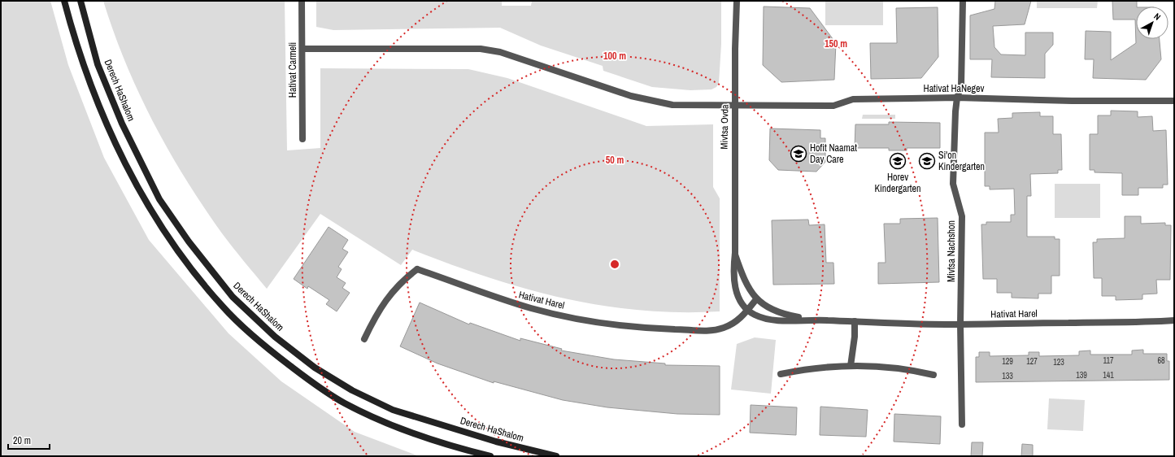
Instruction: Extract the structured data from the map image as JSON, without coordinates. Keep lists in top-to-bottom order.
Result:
{
  "streets": {
    "street": [
      "Hativat Carmeli",
      "Hativat HaNegev",
      "Derech HaShalom",
      "Mivtsa Ovda",
      "Mivtsa Nachshon",
      "Hativat Harel"
    ]
  },
  "crossings": [
    ["Hativat Carmeli", "Hativat HaNegev"],
    ["Hativat HaNegev", "Mivtsa Ovda"],
    ["Hativat HaNegev", "Mivtsa Nachshon"],
    ["Mivtsa Ovda", "Hativat Harel"],
    ["Mivtsa Nachshon", "Hativat Harel"]
  ],
  "places": {
    "school or university": ["Hofit Naamat Day Care", "Horev Kindergarten", "Si'on Kindergarten"]
  },
  "house_numbers": [
    "117",
    "68",
    "129",
    "127",
    "123",
    "139",
    "141",
    "133"
  ],
  "scale_bar": "20 m",
  "north": "top right",
  "rings": ["150 m", "100 m", "50 m"]
}
